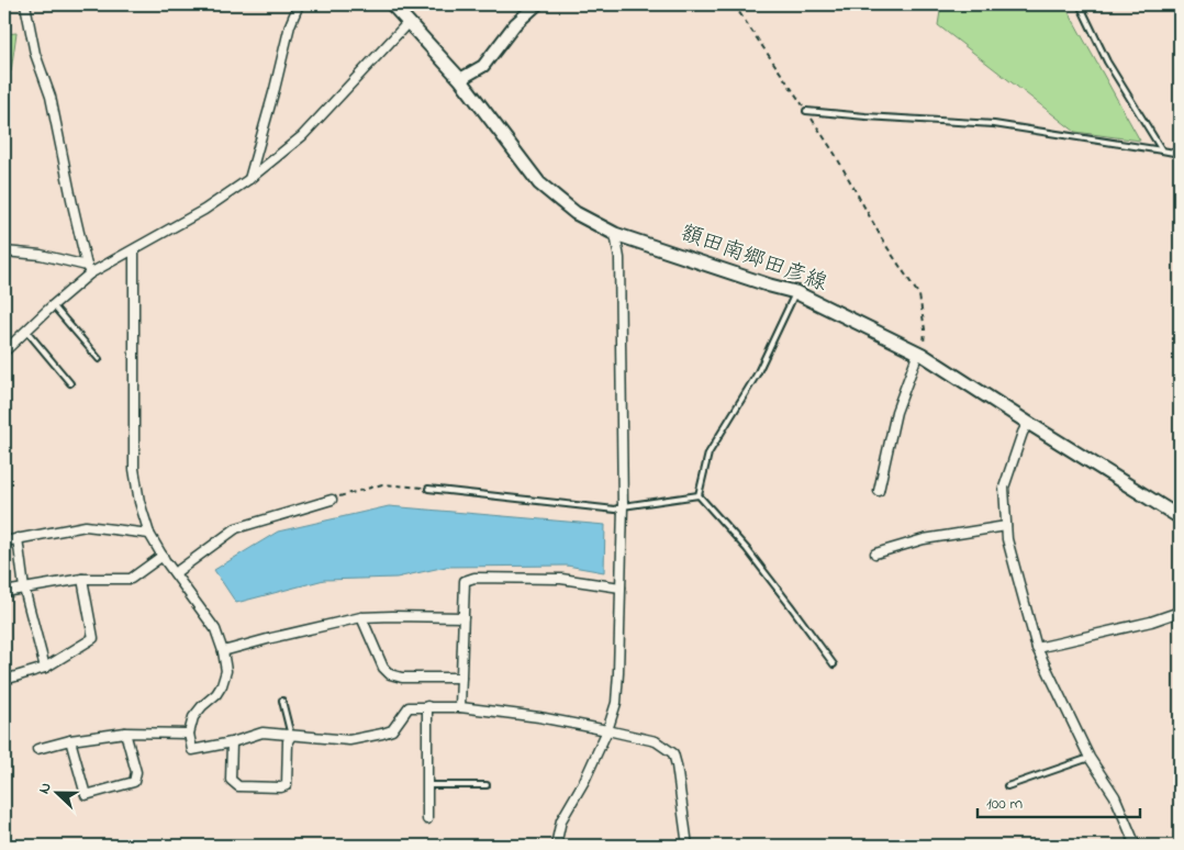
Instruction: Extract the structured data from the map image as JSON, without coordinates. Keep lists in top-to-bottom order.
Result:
{
  "streets": {
    "main road": ["額田南郷田彦線"]
  },
  "scale_bar": "100 m",
  "north": "left"
}
